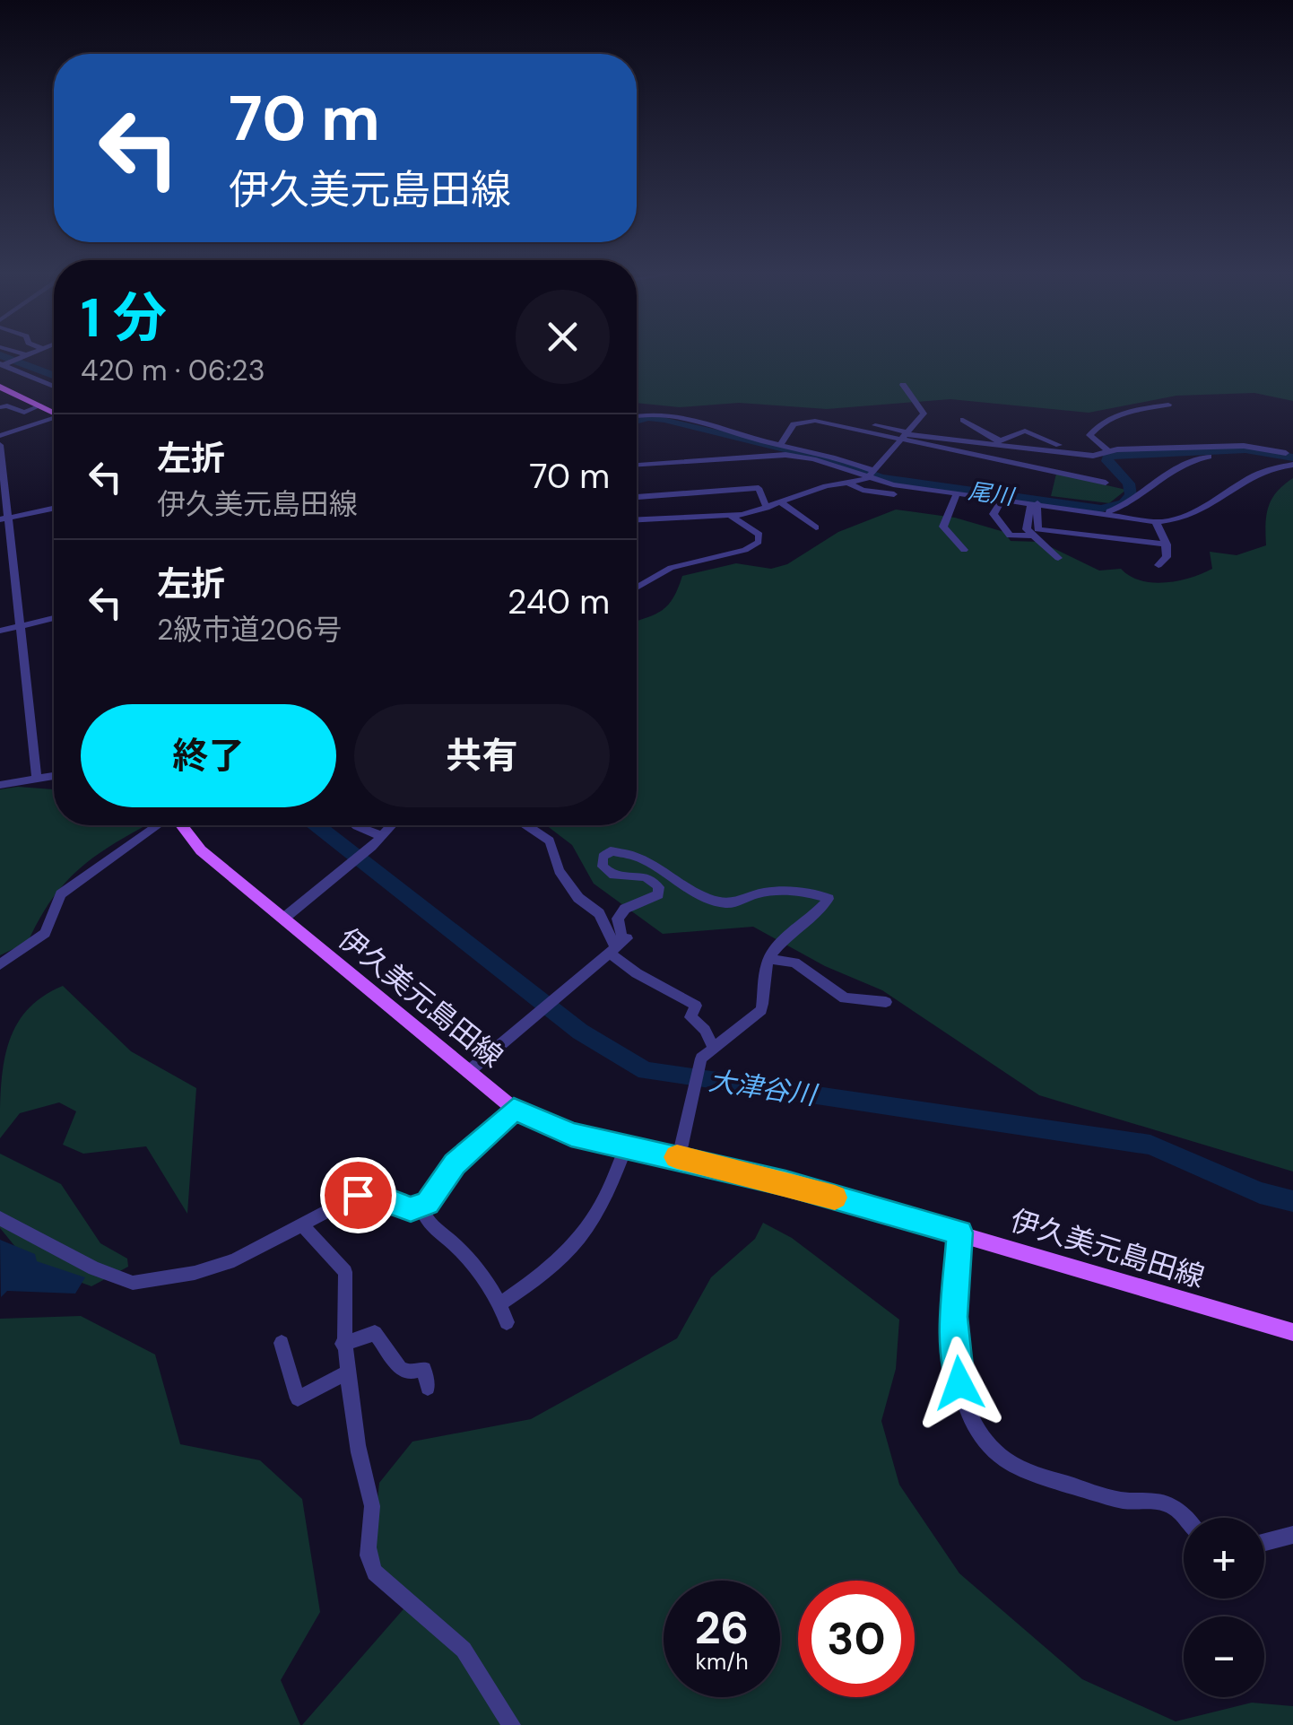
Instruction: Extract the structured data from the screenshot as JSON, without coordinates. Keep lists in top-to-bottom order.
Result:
{
  "streets": {
    "main road": ["伊久美元島田線"]
  },
  "water": ["尾川", "大津谷川"],
  "page": {
    "turn": ["70 m", "伊久美元島田線"],
    "heading": ["1 分", "420 m · 06:23"],
    "list": [
      {
        "name": "左折",
        "note": "伊久美元島田線",
        "value": "70 m"
      },
      {
        "name": "左折",
        "note": "2級市道206号",
        "value": "240 m"
      }
    ],
    "buttons": ["終了", "共有"],
    "map_buttons": ["+", "−"],
    "speed": "26 km/h",
    "limit": "30"
  }
}
